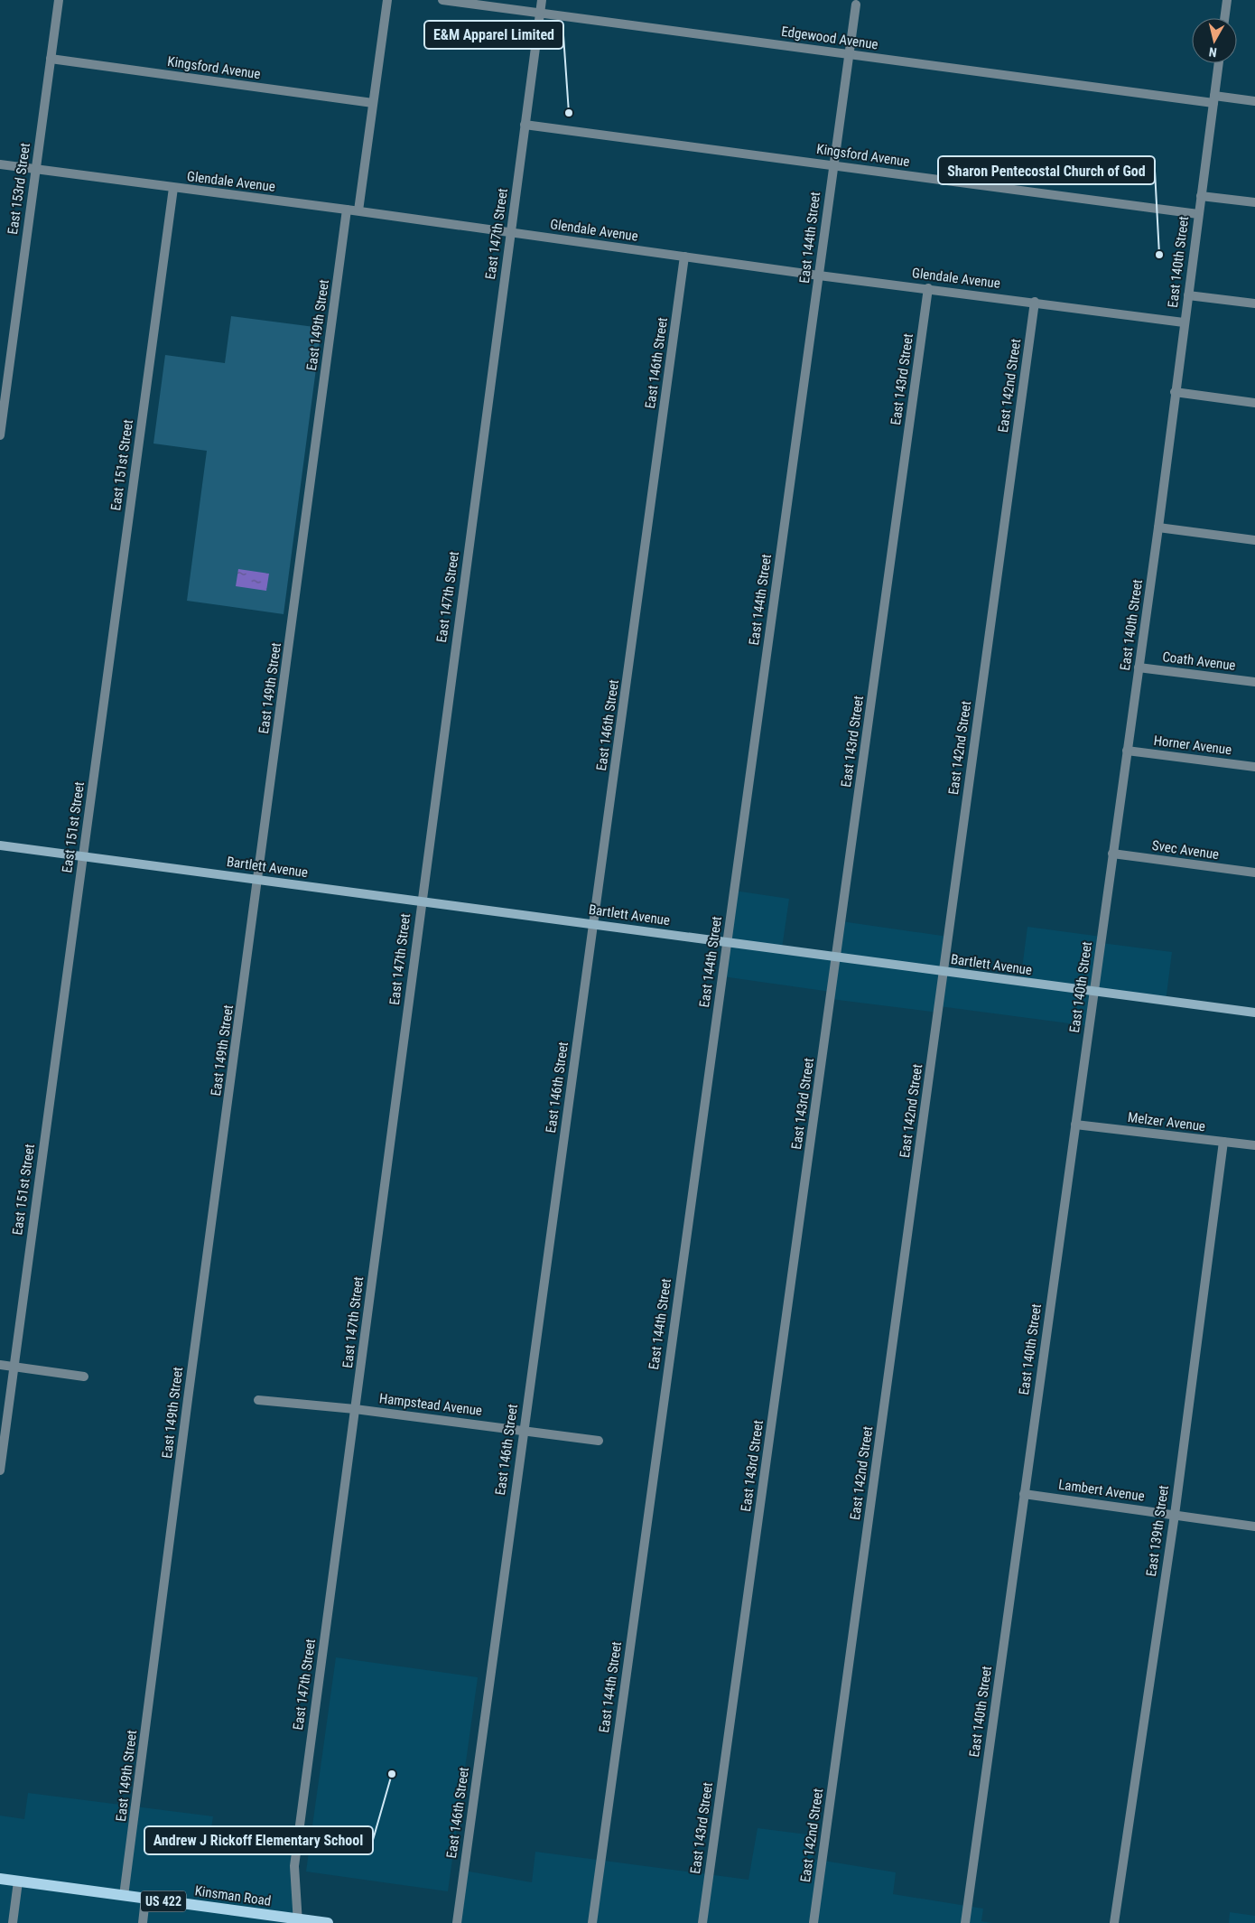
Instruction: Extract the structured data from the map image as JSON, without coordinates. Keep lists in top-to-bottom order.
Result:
{
  "streets": {
    "main road": ["Kinsman Road", "US 422"],
    "street": [
      "Edgewood Avenue",
      "Kingsford Avenue",
      "Glendale Avenue",
      "East 153rd Street",
      "East 147th Street",
      "East 144th Street",
      "East 140th Street",
      "East 149th Street",
      "East 146th Street",
      "East 143rd Street",
      "East 142nd Street",
      "East 151st Street",
      "Coath Avenue",
      "Horner Avenue",
      "Svec Avenue",
      "Bartlett Avenue",
      "Melzer Avenue",
      "Hampstead Avenue",
      "Lambert Avenue",
      "East 139th Street"
    ]
  },
  "crossings": [
    ["Edgewood Avenue", "East 147th Street"],
    ["Edgewood Avenue", "East 144th Street"],
    ["Edgewood Avenue", "East 140th Street"],
    ["Kingsford Avenue", "East 153rd Street"],
    ["Kingsford Avenue", "East 147th Street"],
    ["Kingsford Avenue", "East 144th Street"],
    ["Kingsford Avenue", "East 140th Street"],
    ["Glendale Avenue", "East 153rd Street"],
    ["Glendale Avenue", "East 147th Street"],
    ["Glendale Avenue", "East 144th Street"],
    ["Glendale Avenue", "East 140th Street"],
    ["Glendale Avenue", "East 149th Street"],
    ["Glendale Avenue", "East 146th Street"],
    ["Glendale Avenue", "East 143rd Street"],
    ["Glendale Avenue", "East 142nd Street"],
    ["Glendale Avenue", "East 151st Street"],
    ["East 147th Street", "Bartlett Avenue"],
    ["East 147th Street", "Hampstead Avenue"],
    ["East 147th Street", "Kinsman Road"],
    ["East 144th Street", "Bartlett Avenue"],
    ["East 140th Street", "Coath Avenue"],
    ["East 140th Street", "Horner Avenue"],
    ["East 140th Street", "Svec Avenue"],
    ["East 140th Street", "Bartlett Avenue"],
    ["East 140th Street", "Melzer Avenue"],
    ["East 140th Street", "Lambert Avenue"],
    ["East 149th Street", "Bartlett Avenue"],
    ["East 149th Street", "Kinsman Road"],
    ["East 146th Street", "Bartlett Avenue"],
    ["East 146th Street", "Hampstead Avenue"],
    ["East 143rd Street", "Bartlett Avenue"],
    ["East 142nd Street", "Bartlett Avenue"],
    ["East 151st Street", "Bartlett Avenue"],
    ["Melzer Avenue", "East 139th Street"],
    ["Lambert Avenue", "East 139th Street"]
  ],
  "places": ["E&M Apparel Limited", "Sharon Pentecostal Church of God", "Andrew J Rickoff Elementary School"],
  "north": "bottom"
}
